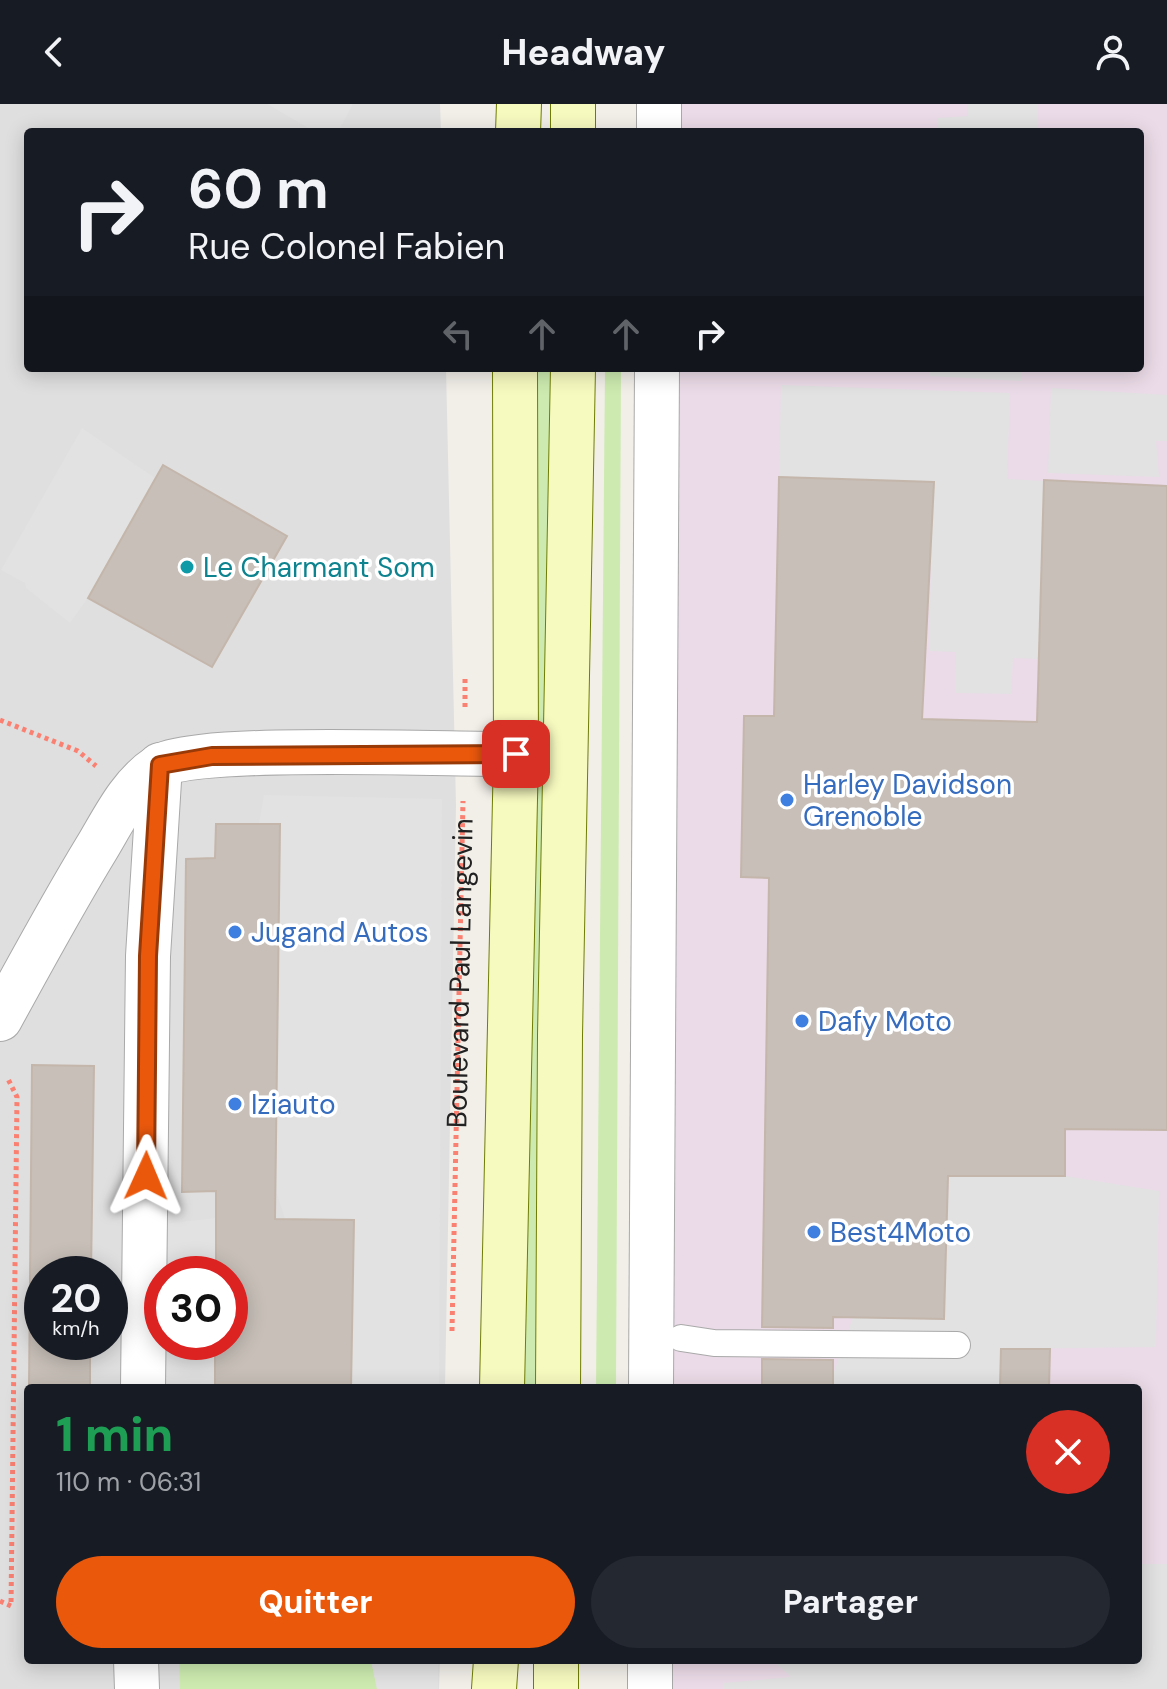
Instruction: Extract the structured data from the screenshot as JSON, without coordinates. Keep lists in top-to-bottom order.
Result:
{
  "streets": {
    "path": ["Boulevard Paul Langevin"]
  },
  "places": [
    "Le Charmant Som",
    "Harley Davidson Grenoble",
    "Jugand Autos",
    "Dafy Moto",
    "Iziauto",
    "Best4Moto"
  ],
  "page": {
    "header": "Headway",
    "turn": ["60 m", "Rue Colonel Fabien"],
    "speed": "20 km/h",
    "limit": "30",
    "heading": ["1 min", "110 m · 06:31"],
    "buttons": ["Quitter", "Partager"]
  }
}
